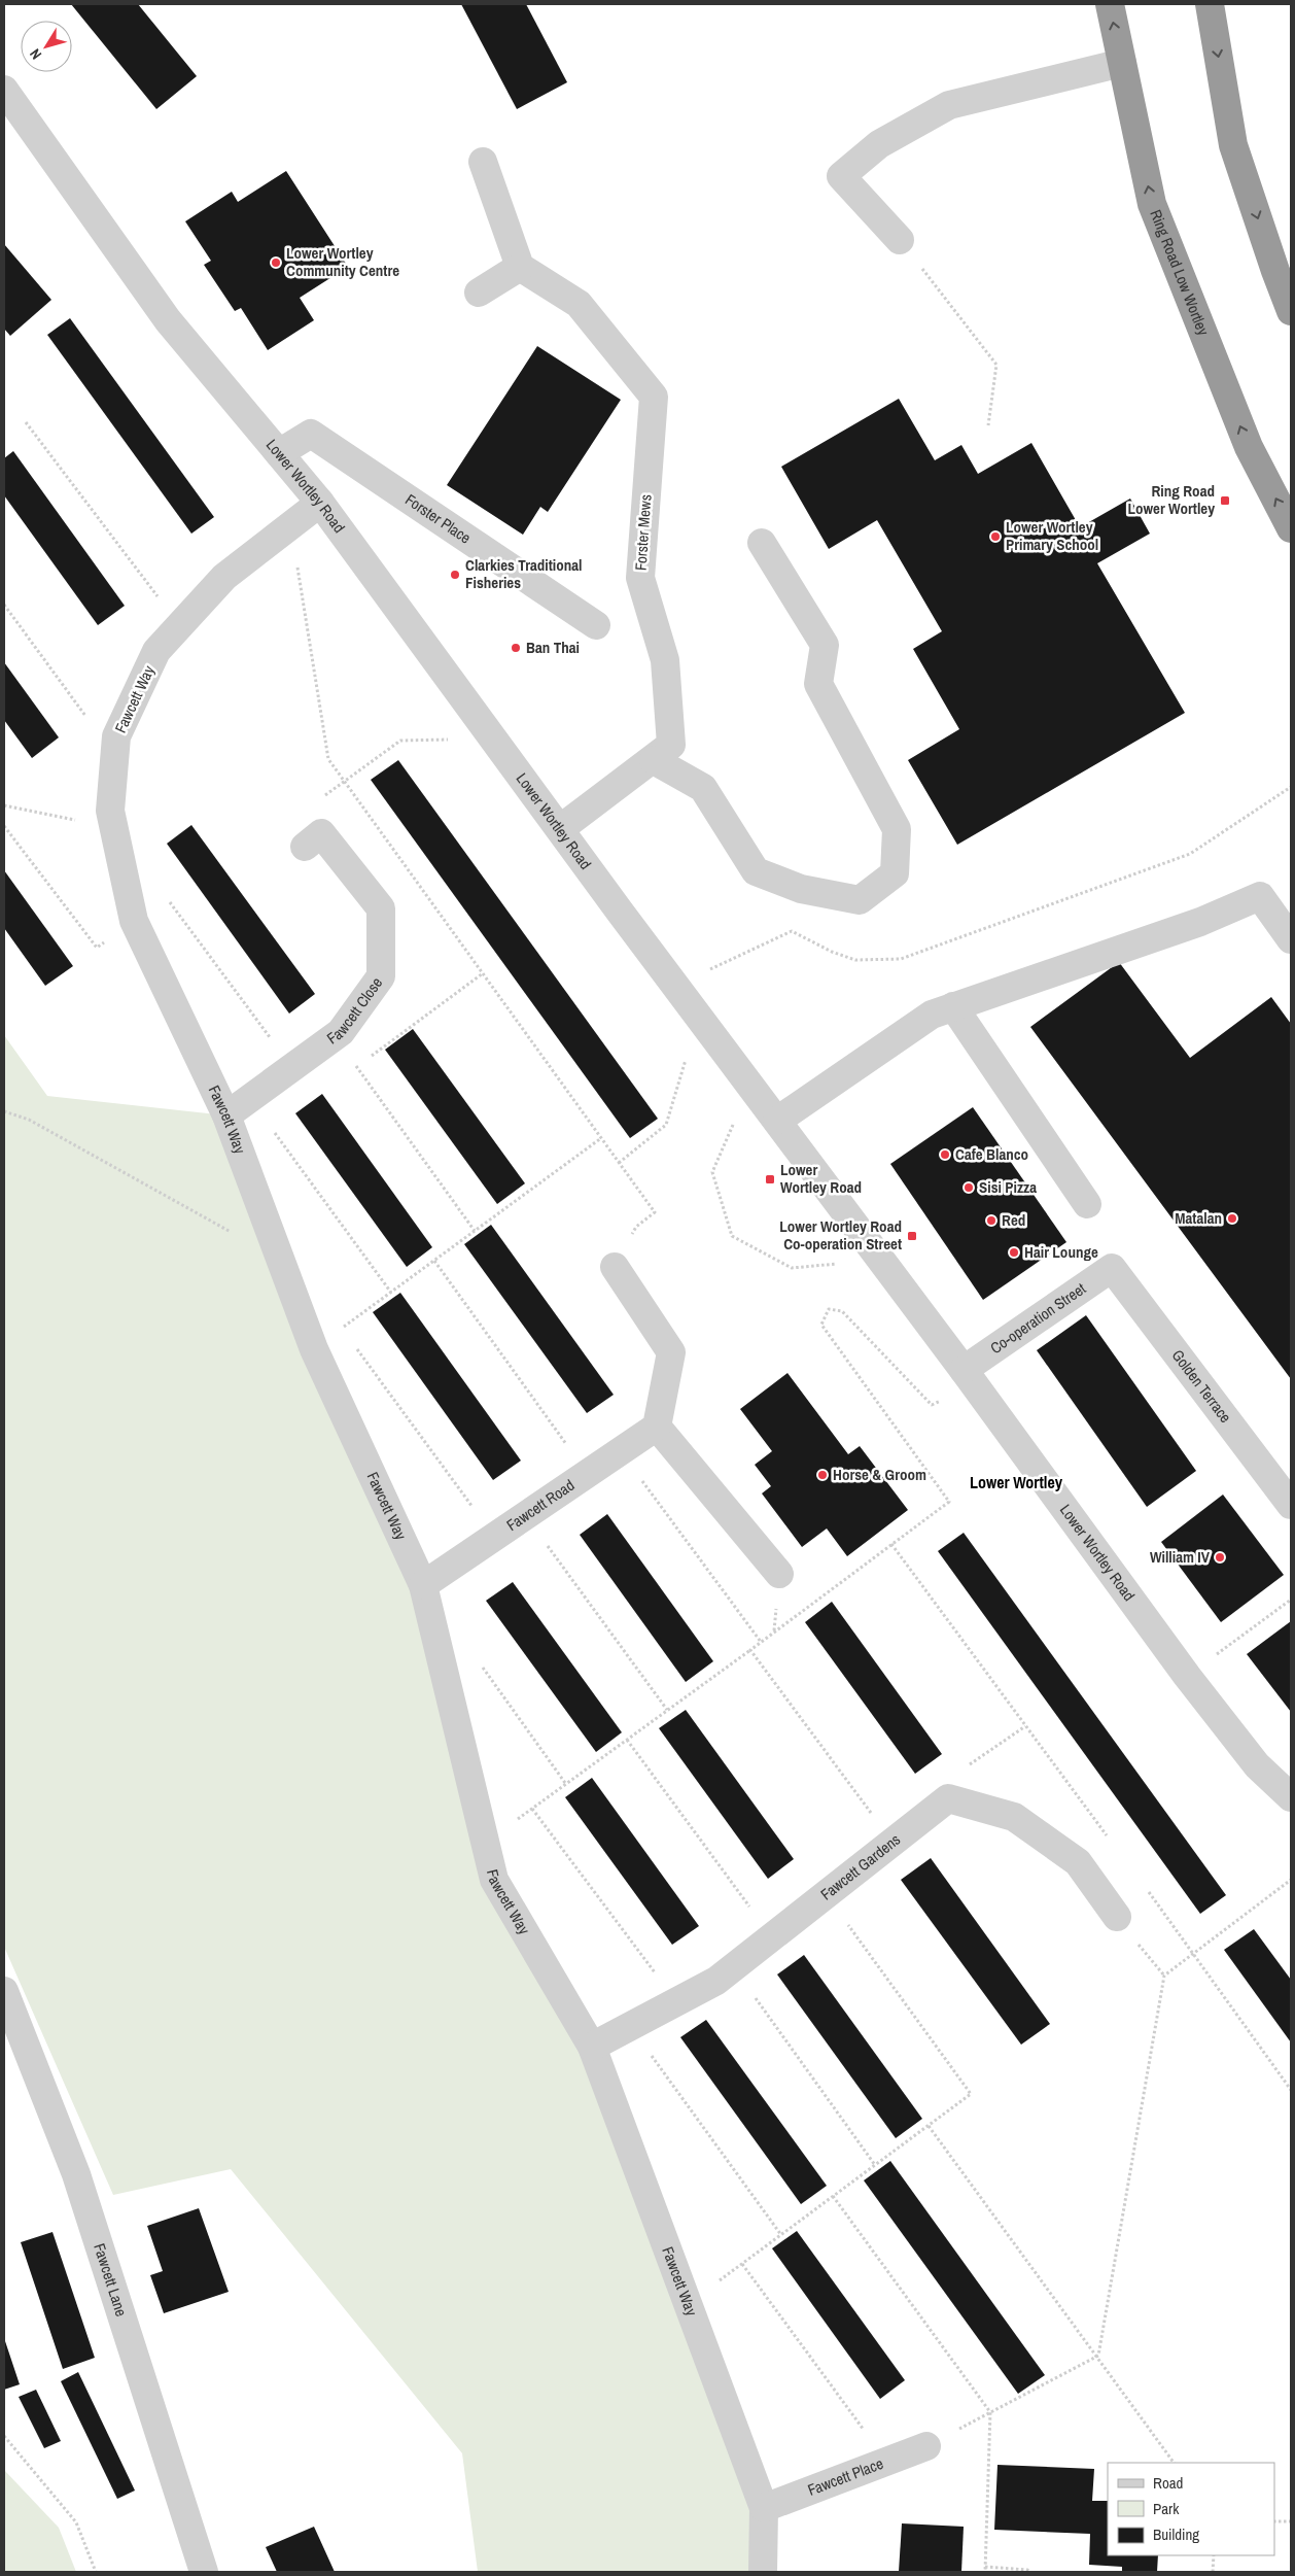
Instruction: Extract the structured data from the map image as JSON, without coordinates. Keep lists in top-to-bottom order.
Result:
{
  "streets": {
    "highway": ["Ring Road Low Wortley"],
    "street": [
      "Lower Wortley Road",
      "Forster Place",
      "Forster Mews",
      "Fawcett Way",
      "Fawcett Close",
      "Co-operation Street",
      "Golden Terrace",
      "Fawcett Road",
      "Fawcett Gardens",
      "Fawcett Lane",
      "Fawcett Place"
    ]
  },
  "crossings": [
    ["Lower Wortley Road", "Forster Place"],
    ["Lower Wortley Road", "Forster Mews"],
    ["Lower Wortley Road", "Fawcett Way"],
    ["Lower Wortley Road", "Co-operation Street"],
    ["Fawcett Way", "Fawcett Close"],
    ["Fawcett Way", "Fawcett Road"],
    ["Fawcett Way", "Fawcett Gardens"],
    ["Fawcett Way", "Fawcett Place"],
    ["Co-operation Street", "Golden Terrace"]
  ],
  "districts": ["Lower Wortley"],
  "places": {
    "other": [
      "Lower Wortley Community Centre",
      "Lower Wortley Primary School",
      "Clarkies Traditional Fisheries",
      "Ban Thai",
      "Cafe Blanco",
      "Sisi Pizza",
      "Matalan",
      "Red",
      "Hair Lounge",
      "Horse & Groom",
      "William IV"
    ],
    "transit": ["Ring Road Lower Wortley", "Lower Wortley Road", "Lower Wortley Road Co-operation Street"]
  },
  "legend": ["Road", "Park", "Building"],
  "north": "bottom left"
}
